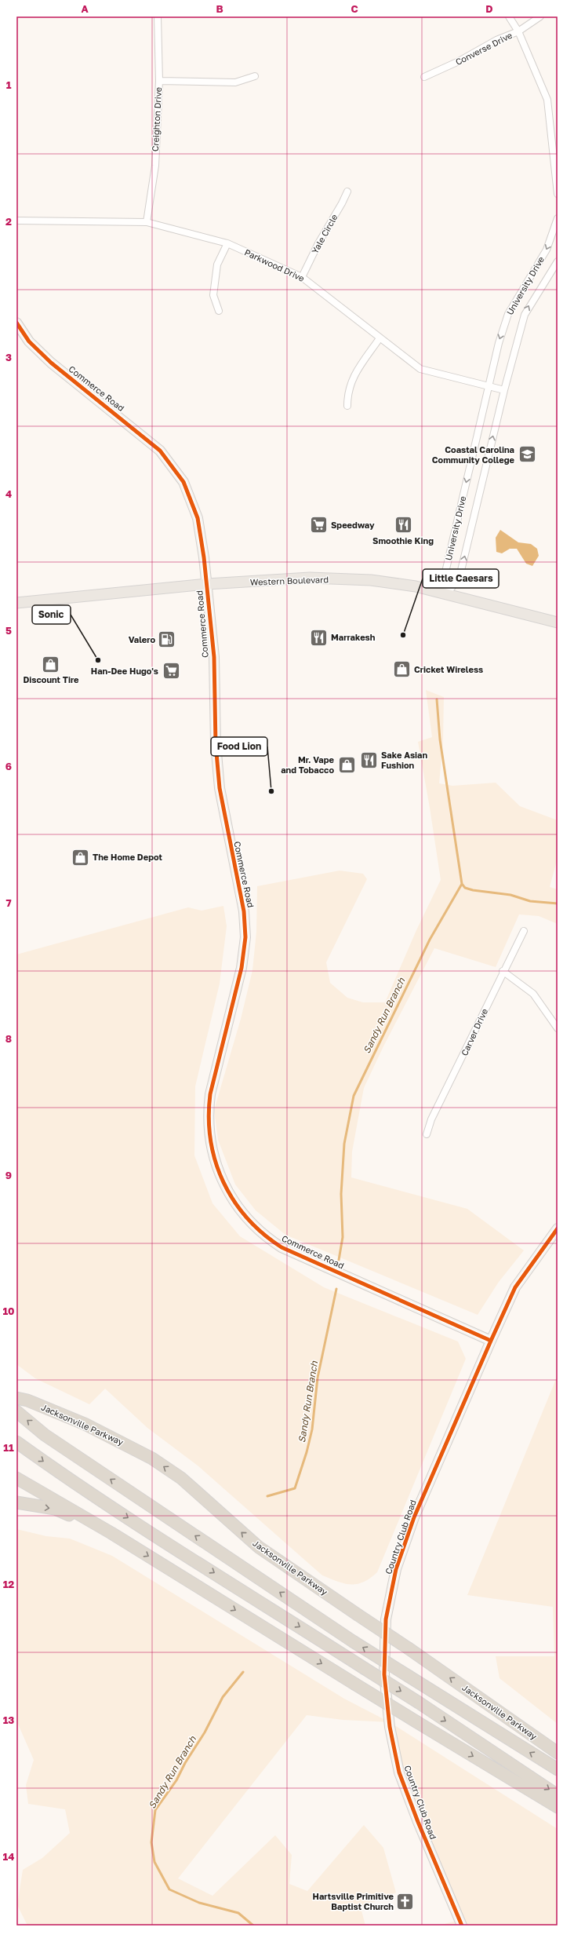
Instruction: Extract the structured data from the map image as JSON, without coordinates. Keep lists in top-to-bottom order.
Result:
{
  "streets": {
    "highway": ["Jacksonville Parkway"],
    "main road": ["Western Boulevard"],
    "street": [
      "Converse Drive",
      "Creighton Drive",
      "Yale Circle",
      "Parkwood Drive",
      "University Drive",
      "Commerce Road",
      "Carver Drive",
      "Country Club Road"
    ]
  },
  "crossings": [
    ["Creighton Drive", "Parkwood Drive"],
    ["Yale Circle", "Parkwood Drive"],
    ["Parkwood Drive", "University Drive"],
    ["University Drive", "Western Boulevard"],
    ["Commerce Road", "Western Boulevard"],
    ["Commerce Road", "Country Club Road"]
  ],
  "water": ["Sandy Run Branch"],
  "places": {
    "school or university": ["Coastal Carolina Community College"],
    "supermarket": ["Speedway", "Han-Dee Hugo's"],
    "restaurant": ["Smoothie King", "Marrakesh", "Sake Asian Fushion"],
    "other": ["Little Caesars", "Sonic", "Food Lion"],
    "fuel station": ["Valero"],
    "shop": [
      "Discount Tire",
      "Cricket Wireless",
      "Mr. Vape and Tobacco",
      "The Home Depot"
    ],
    "church": ["Hartsville Primitive Baptist Church"]
  },
  "grid": {
    "columns": [
      "A",
      "B",
      "C",
      "D"
    ],
    "rows": [
      "1",
      "2",
      "3",
      "4",
      "5",
      "6",
      "7",
      "8",
      "9",
      "10",
      "11",
      "12",
      "13",
      "14"
    ]
  }
}
